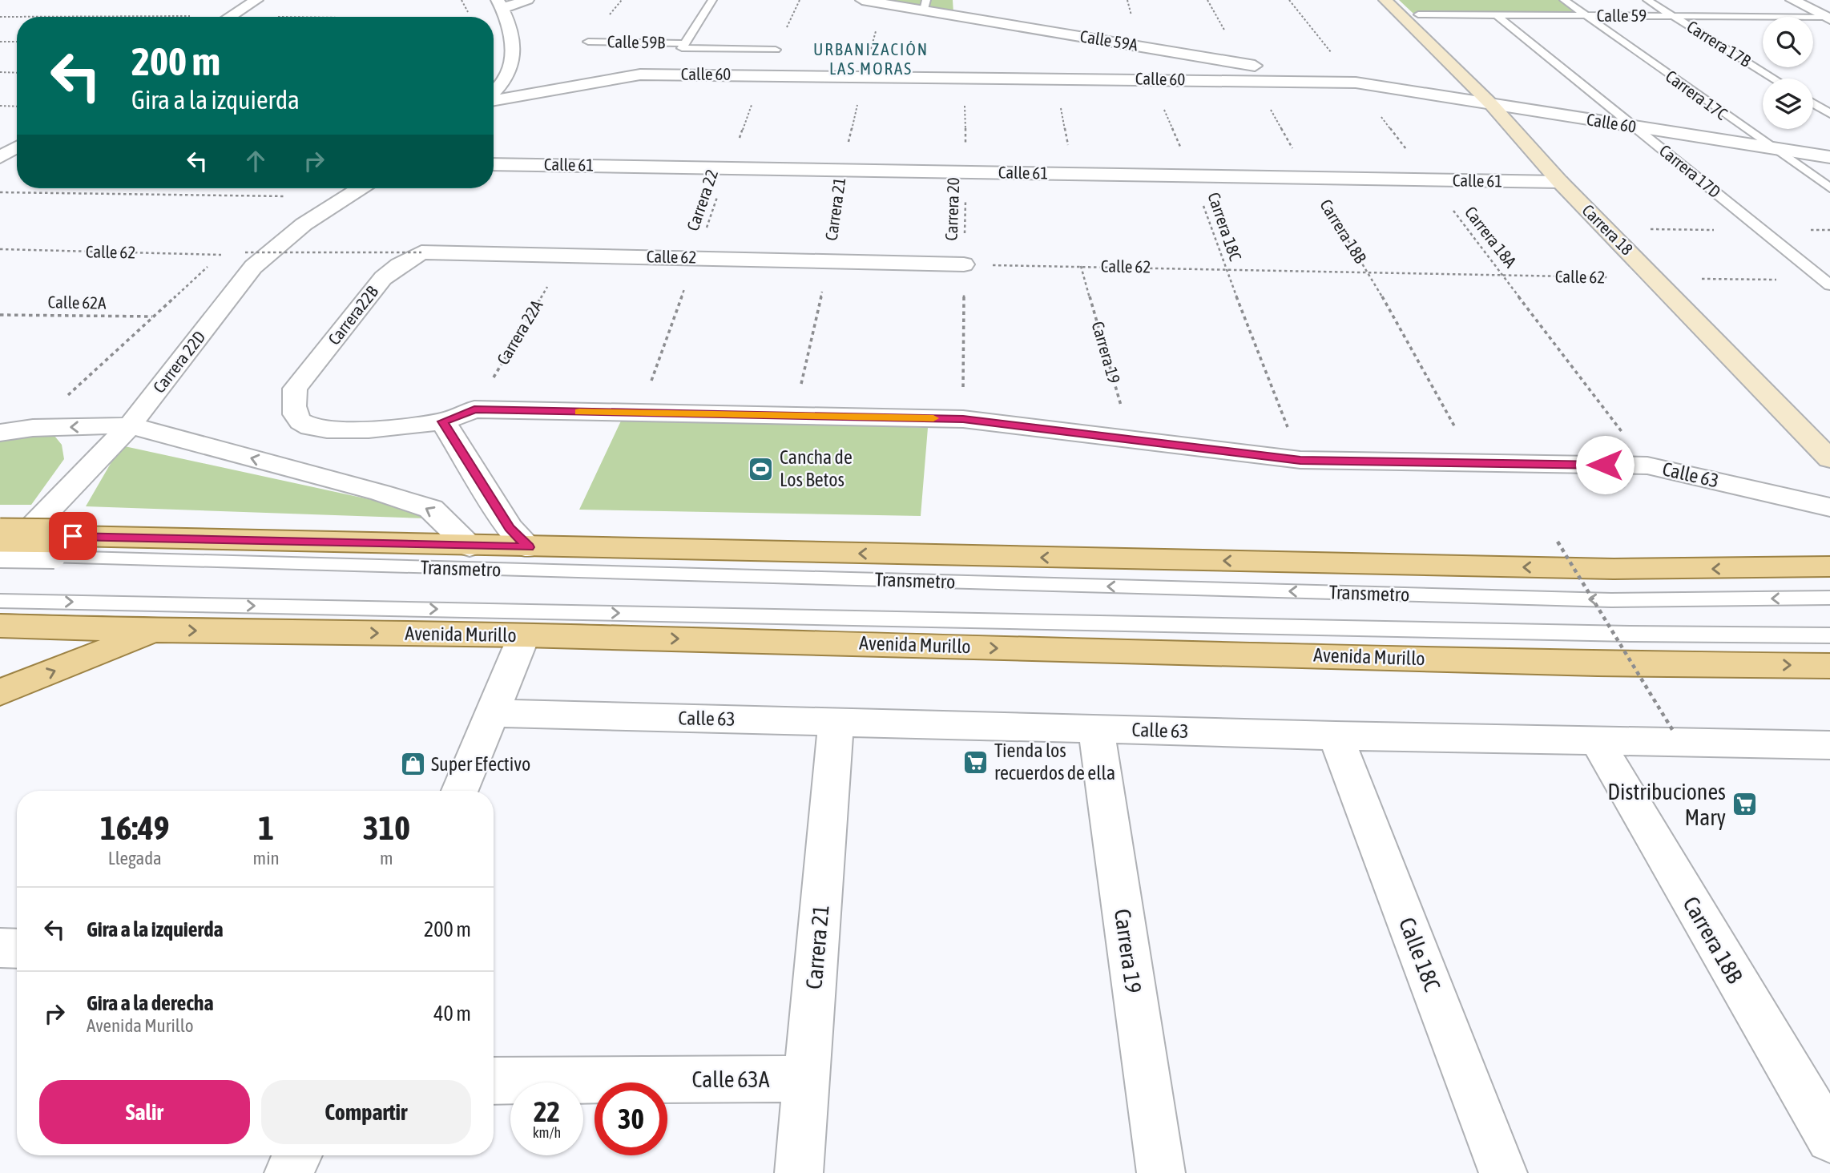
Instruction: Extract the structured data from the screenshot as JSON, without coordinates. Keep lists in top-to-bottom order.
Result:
{
  "streets": {
    "main road": ["Avenida Murillo"],
    "street": [
      "Calle 59A",
      "Calle 60",
      "Calle 61",
      "Carrera 21",
      "Carrera 18",
      "Carrera 18B",
      "Calle 62",
      "Carrera22B",
      "Carrera 19",
      "Carrera 22D",
      "Calle 63",
      "Calle 18C",
      "Calle 63A"
    ],
    "lane": [
      "Calle 59",
      "Calle 59B",
      "Carrera 17B",
      "Carrera 17C",
      "Carrera 17D",
      "Transmetro"
    ],
    "path": [
      "Carrera 22",
      "Carrera 20",
      "Carrera 18C",
      "Carrera 18A",
      "Calle 62A",
      "Carrera 22A"
    ]
  },
  "crossings": [
    ["Calle 59", "Carrera 17B"],
    ["Calle 59", "Carrera 17C"],
    ["Calle 59", "Carrera 17D"],
    ["Calle 59A", "Calle 60"],
    ["Calle 59A", "Carrera 21"],
    ["Calle 59A", "Carrera 18A"],
    ["Calle 60", "Carrera 17C"],
    ["Calle 60", "Carrera 17D"],
    ["Calle 60", "Carrera 22"],
    ["Calle 60", "Carrera 21"],
    ["Calle 60", "Carrera 20"],
    ["Calle 60", "Carrera 18C"],
    ["Calle 60", "Carrera 18"],
    ["Calle 60", "Carrera 18B"],
    ["Calle 60", "Carrera 18A"],
    ["Calle 61", "Carrera 22"],
    ["Calle 61", "Carrera 21"],
    ["Calle 61", "Carrera 20"],
    ["Calle 61", "Carrera 18C"],
    ["Calle 61", "Carrera 18"],
    ["Calle 61", "Carrera 18B"],
    ["Calle 61", "Carrera 18A"],
    ["Carrera 17D", "Calle 62"],
    ["Carrera 22", "Calle 62"],
    ["Carrera 22", "Calle 63"],
    ["Carrera 21", "Calle 62"],
    ["Carrera 21", "Calle 63"],
    ["Carrera 21", "Calle 63A"],
    ["Carrera 20", "Calle 62"],
    ["Carrera 20", "Calle 63"],
    ["Carrera 18C", "Calle 62"],
    ["Carrera 18C", "Calle 63"],
    ["Carrera 18", "Calle 62"],
    ["Carrera 18B", "Calle 62"],
    ["Carrera 18B", "Calle 63"],
    ["Carrera 18A", "Calle 62"],
    ["Carrera 18A", "Calle 63"],
    ["Calle 62", "Calle 62A"],
    ["Calle 62", "Carrera22B"],
    ["Calle 62", "Carrera 22A"],
    ["Calle 62", "Carrera 19"],
    ["Carrera22B", "Calle 63"],
    ["Carrera 22A", "Calle 63"],
    ["Carrera 19", "Calle 63"],
    ["Carrera 22D", "Transmetro"],
    ["Calle 63", "Calle 18C"],
    ["Transmetro", "Avenida Murillo"]
  ],
  "districts": ["URBANIZACIÓN LAS MORAS"],
  "places": {
    "sports": ["Cancha de Los Betos"],
    "supermarket": ["Tienda los recuerdos de ella", "Distribuciones Mary"],
    "shop": ["Super Efectivo"]
  },
  "page": {
    "turn": ["200 m", "Gira a la izquierda"],
    "eta": [
      "16:49",
      "Llegada",
      "1",
      "min",
      "310",
      "m"
    ],
    "list": [
      {
        "name": "Gira a la izquierda",
        "value": "200 m"
      },
      {
        "name": "Gira a la derecha",
        "note": "Avenida Murillo",
        "value": "40 m"
      }
    ],
    "buttons": ["Salir", "Compartir"],
    "speed": "22 km/h",
    "limit": "30"
  }
}
